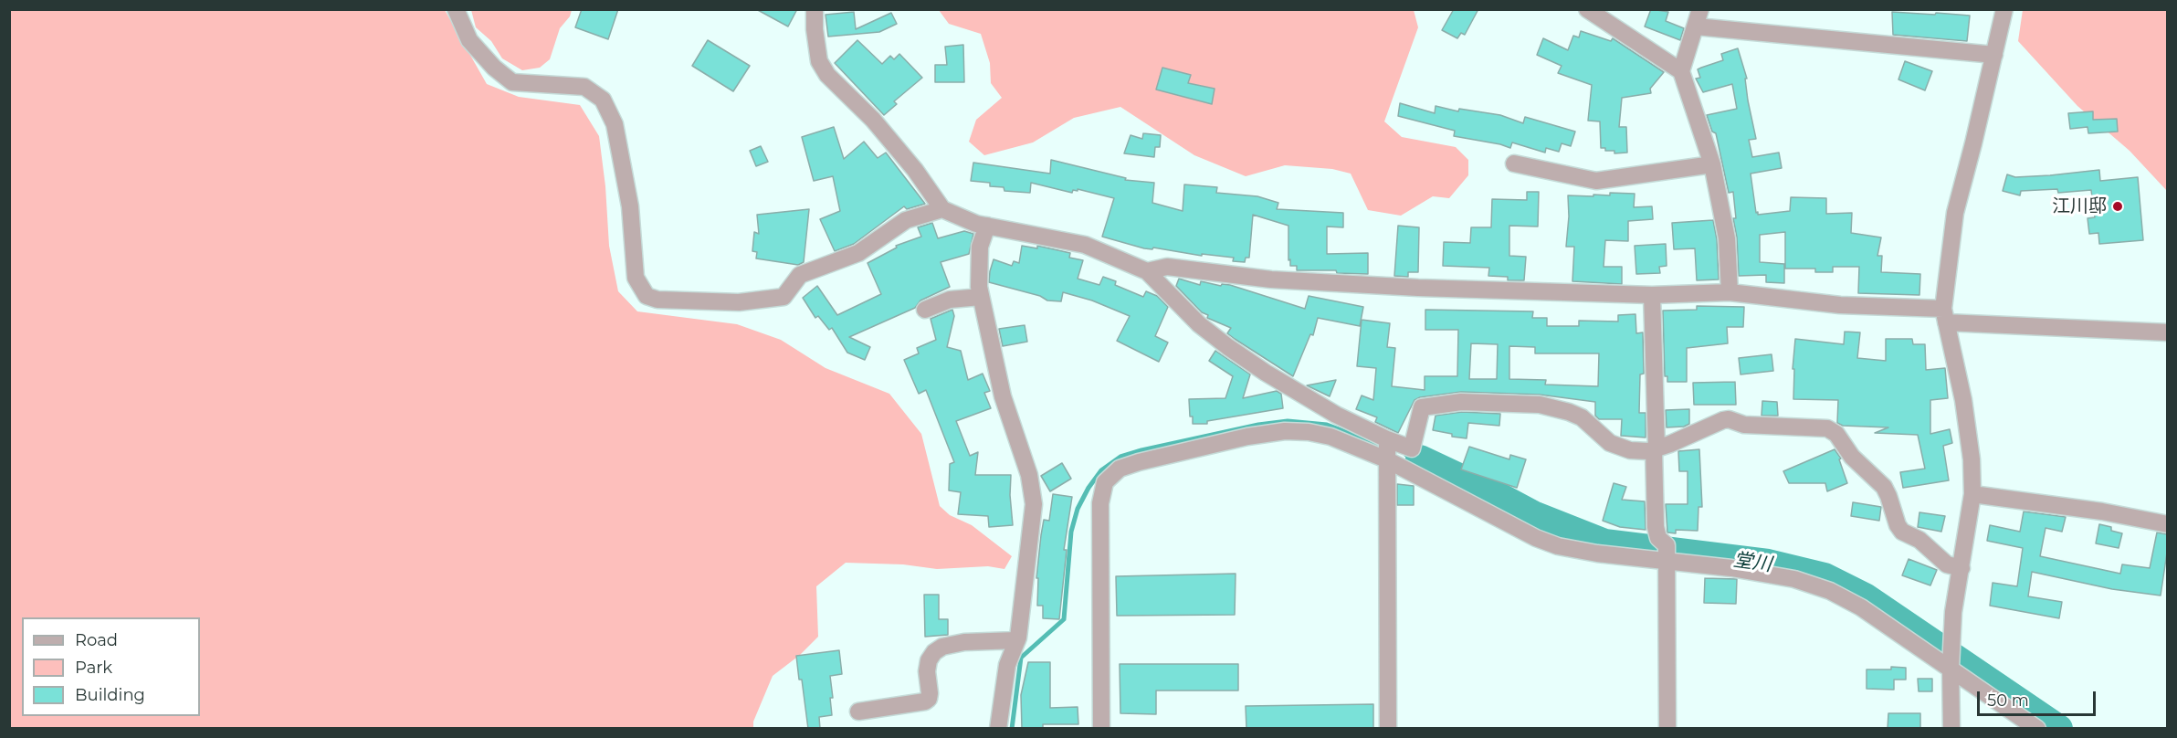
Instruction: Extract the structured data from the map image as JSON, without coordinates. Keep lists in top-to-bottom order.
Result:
{
  "water": ["堂川"],
  "places": ["江川邸"],
  "legend": ["Road", "Park", "Building"],
  "scale_bar": "50 m"
}
